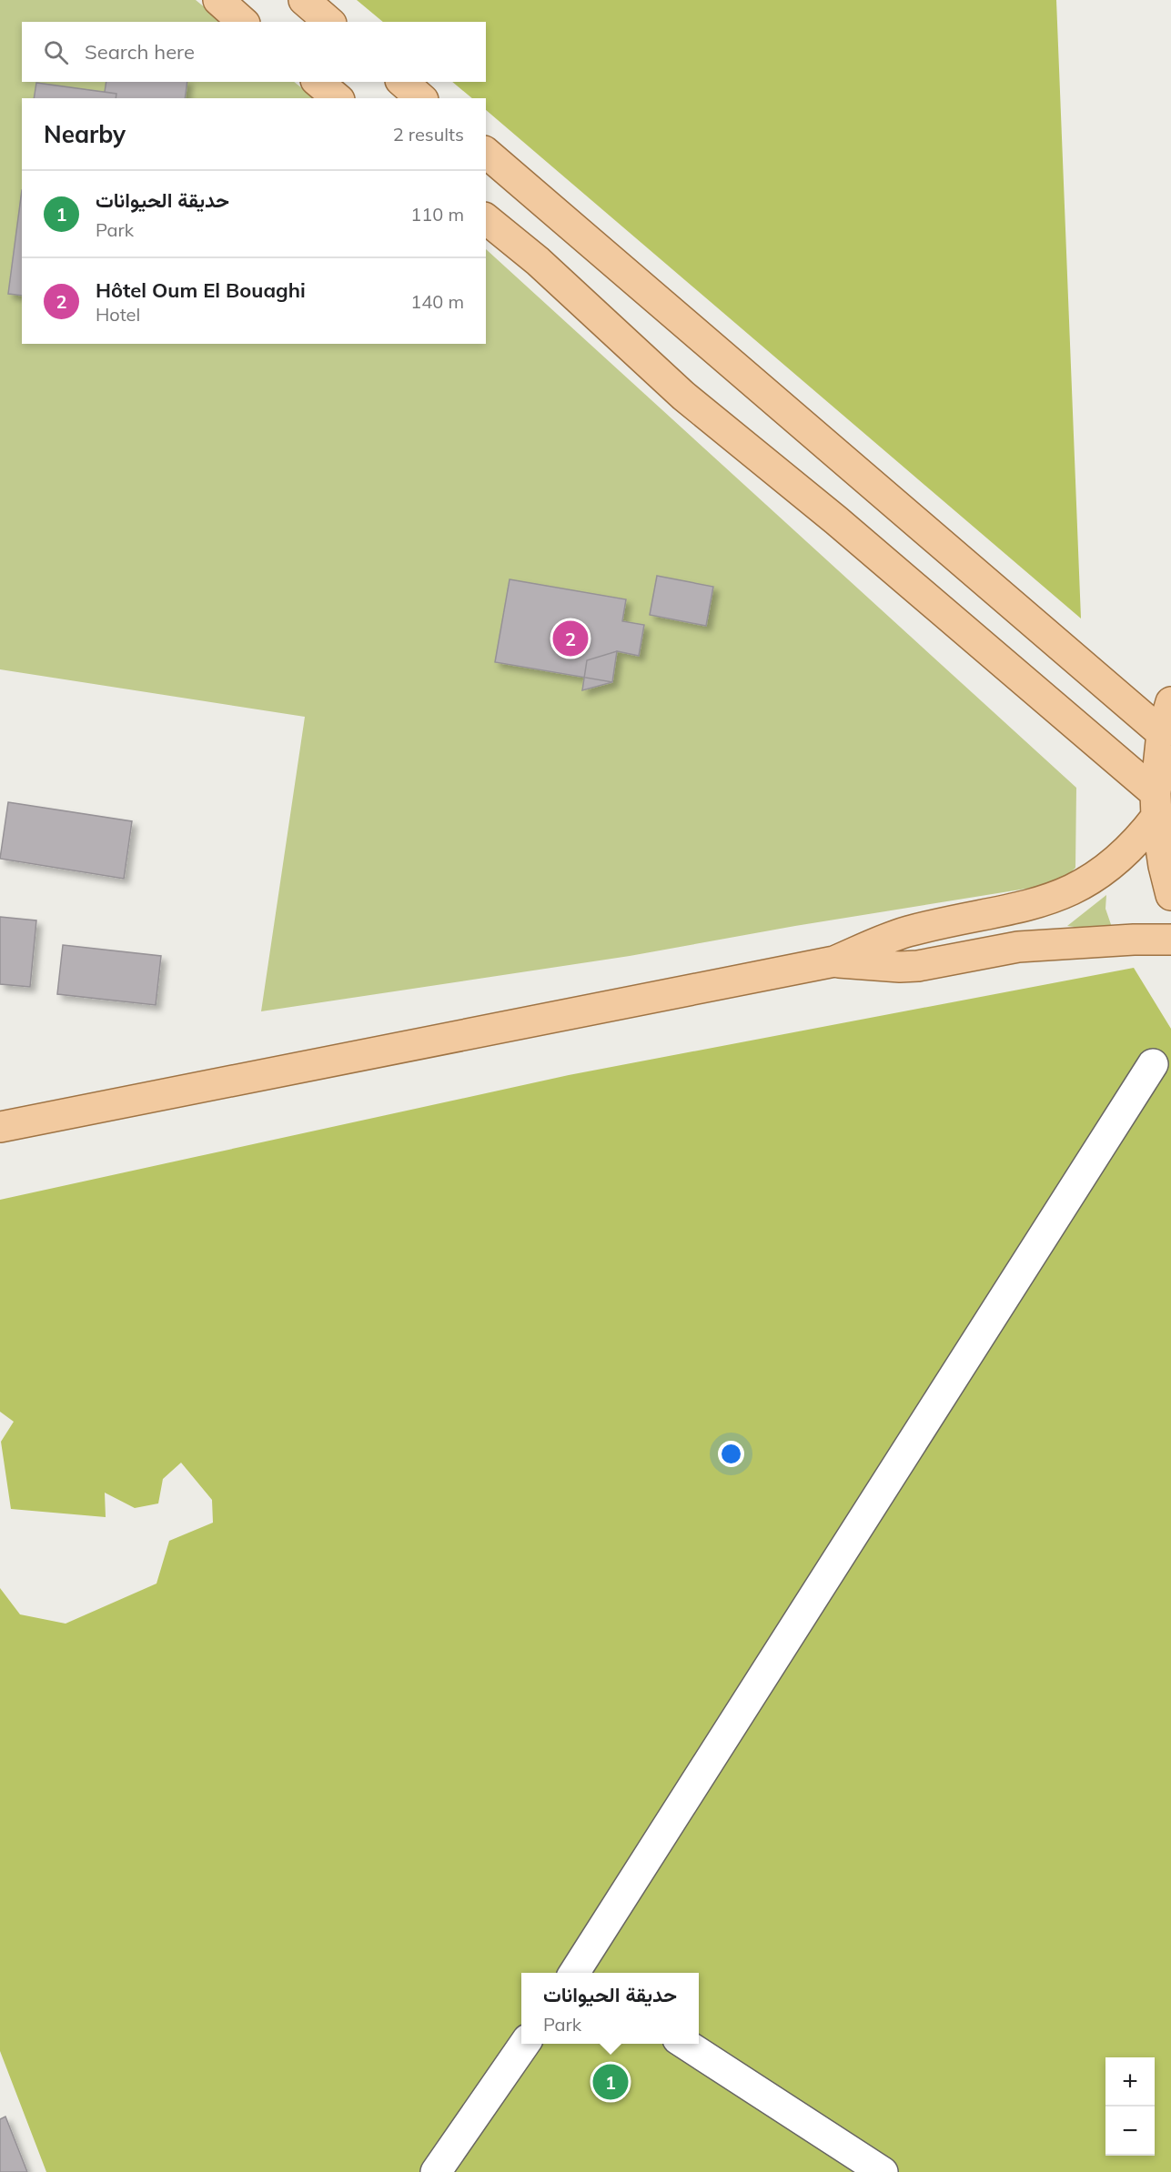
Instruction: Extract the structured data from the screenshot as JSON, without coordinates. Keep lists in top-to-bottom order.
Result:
{
  "page": {
    "search": "Search here",
    "heading": ["Nearby", "2 results"],
    "list": [
      {
        "mark": "1",
        "name": "حديقة الحيوانات",
        "note": "Park",
        "value": "110 m"
      },
      {
        "mark": "2",
        "name": "Hôtel Oum El Bouaghi",
        "note": "Hotel",
        "value": "140 m"
      }
    ],
    "pins": ["2", "1"],
    "popup": ["حديقة الحيوانات", "Park"],
    "map_buttons": ["+", "−"]
  }
}
